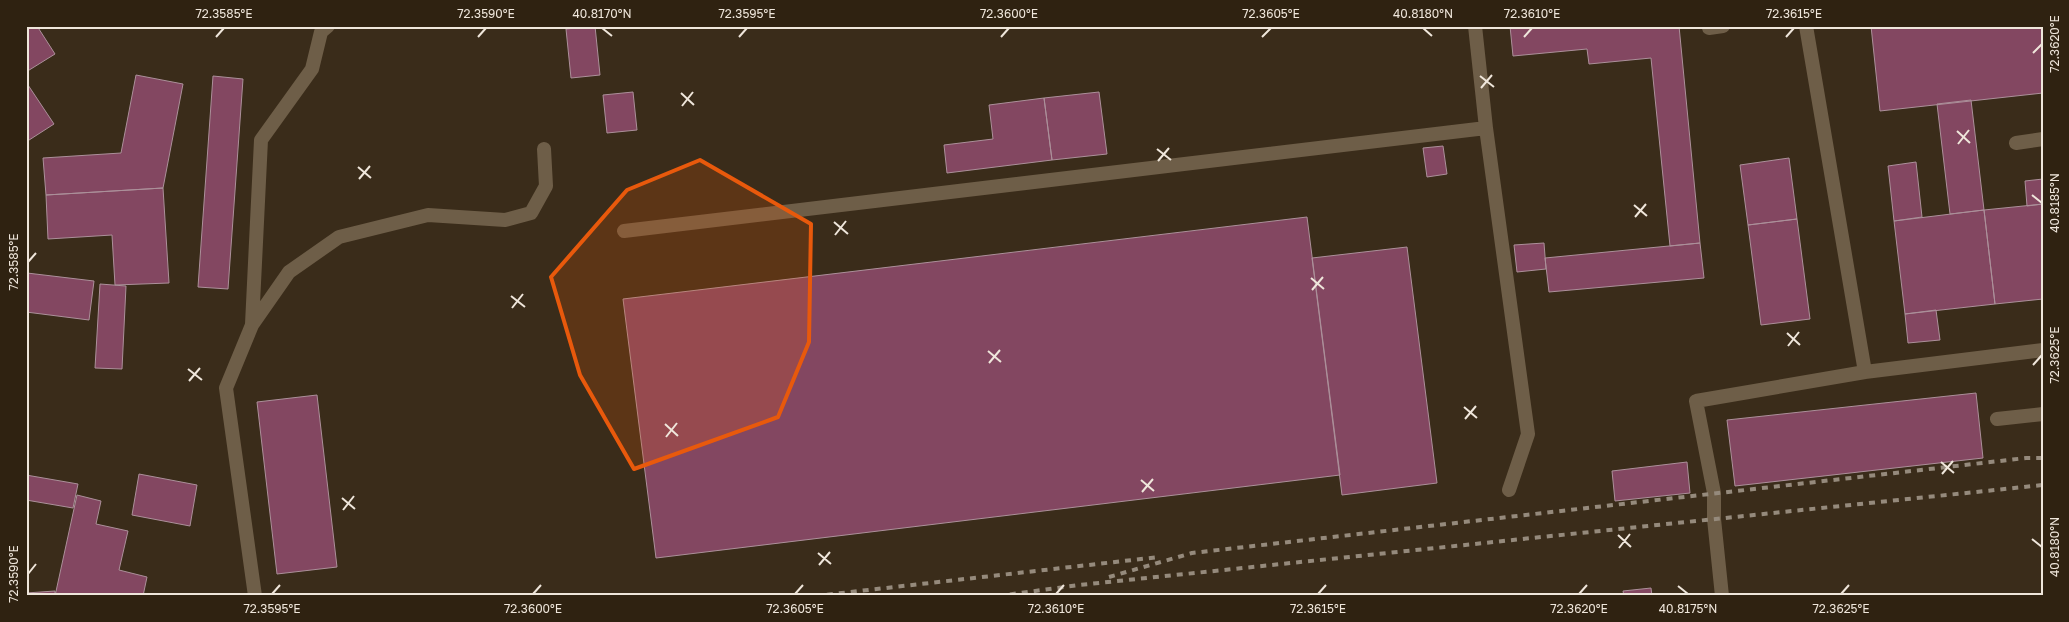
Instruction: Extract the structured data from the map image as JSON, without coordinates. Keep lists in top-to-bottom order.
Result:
{
  "coordinates": [
    "72.3585°E",
    "72.3590°E",
    "40.8170°N",
    "72.3595°E",
    "72.3600°E",
    "72.3605°E",
    "40.8180°N",
    "72.3610°E",
    "72.3615°E",
    "72.3620°E",
    "40.8185°N",
    "72.3625°E",
    "40.8175°N"
  ]
}
